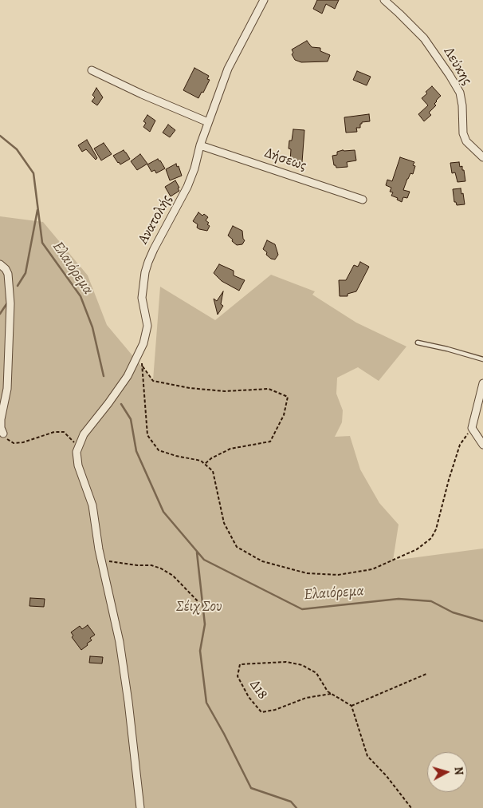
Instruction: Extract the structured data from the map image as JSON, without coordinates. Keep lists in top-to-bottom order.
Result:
{
  "streets": {
    "street": ["Λεύκης", "Δήσεως", "Ανατολής"],
    "path": ["Δ18"]
  },
  "crossings": [
    ["Δήσεως", "Ανατολής"]
  ],
  "water": ["Ελαιόρεμα"],
  "parks": ["Σέιχ Σου"],
  "north": "right"
}
